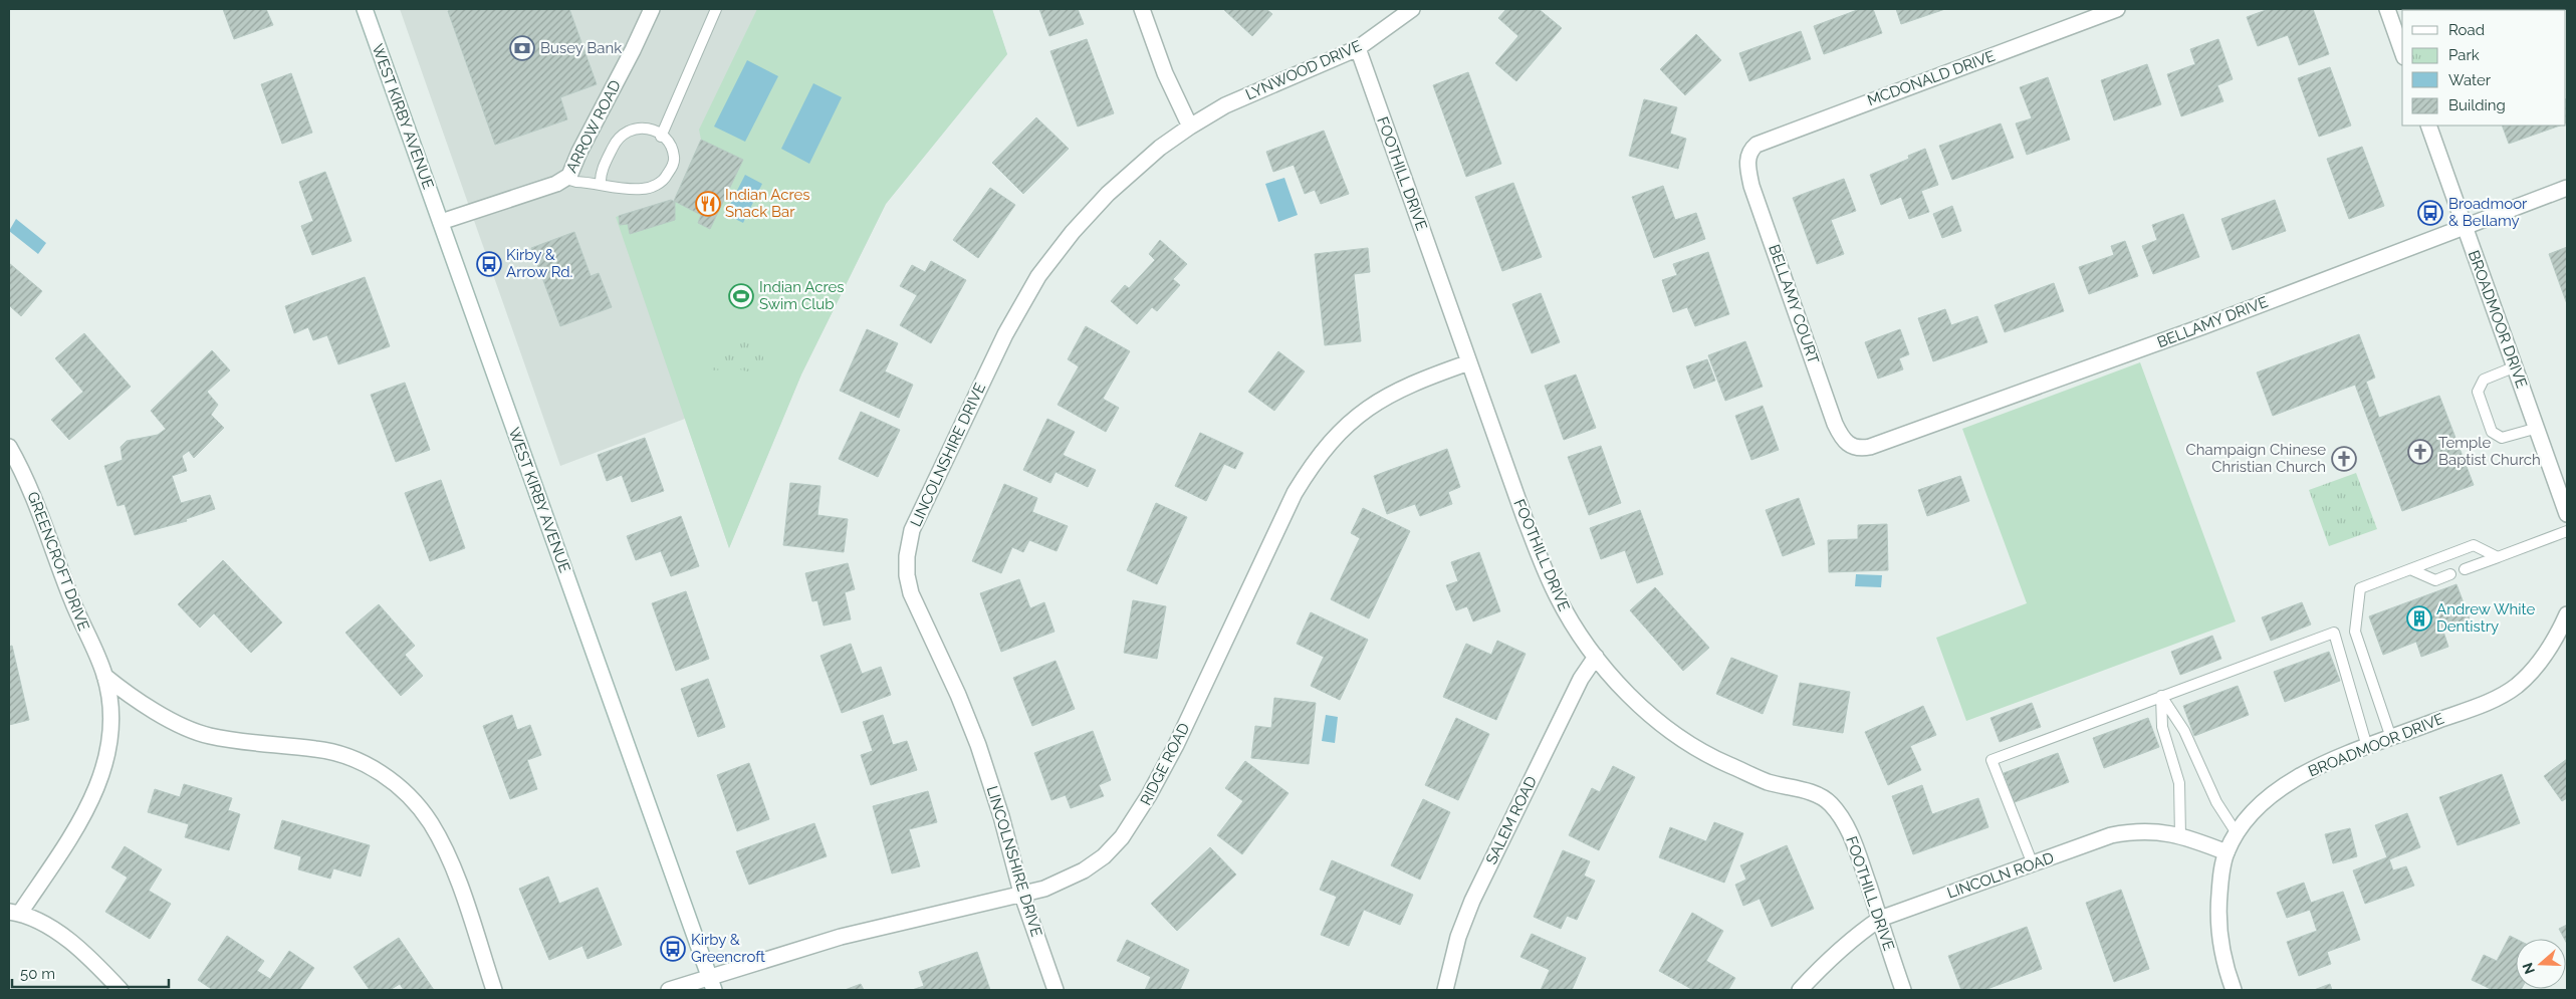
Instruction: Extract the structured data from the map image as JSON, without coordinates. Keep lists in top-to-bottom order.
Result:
{
  "streets": {
    "street": [
      "LYNWOOD DRIVE",
      "MCDONALD DRIVE",
      "WEST KIRBY AVENUE",
      "ARROW ROAD",
      "FOOTHILL DRIVE",
      "BELLAMY COURT",
      "BROADMOOR DRIVE",
      "BELLAMY DRIVE",
      "LINCOLNSHIRE DRIVE",
      "GREENCROFT DRIVE",
      "RIDGE ROAD",
      "SALEM ROAD",
      "LINCOLN ROAD"
    ]
  },
  "crossings": [
    ["LYNWOOD DRIVE", "FOOTHILL DRIVE"],
    ["LYNWOOD DRIVE", "LINCOLNSHIRE DRIVE"],
    ["MCDONALD DRIVE", "BELLAMY COURT"],
    ["WEST KIRBY AVENUE", "ARROW ROAD"],
    ["WEST KIRBY AVENUE", "RIDGE ROAD"],
    ["FOOTHILL DRIVE", "RIDGE ROAD"],
    ["FOOTHILL DRIVE", "SALEM ROAD"],
    ["FOOTHILL DRIVE", "LINCOLN ROAD"],
    ["BELLAMY COURT", "BELLAMY DRIVE"],
    ["BROADMOOR DRIVE", "BELLAMY DRIVE"],
    ["BROADMOOR DRIVE", "LINCOLN ROAD"],
    ["LINCOLNSHIRE DRIVE", "RIDGE ROAD"]
  ],
  "places": {
    "bank": ["Busey Bank"],
    "restaurant": ["Indian Acres Snack Bar"],
    "bus stop": ["Broadmoor & Bellamy", "Kirby & Arrow Rd.", "Kirby & Greencroft"],
    "sports": ["Indian Acres Swim Club"],
    "church": ["Temple Baptist Church", "Champaign Chinese Christian Church"],
    "building": ["Andrew White Dentistry"]
  },
  "legend": [
    "Road",
    "Park",
    "Water",
    "Building"
  ],
  "scale_bar": "50 m",
  "north": "left"
}
